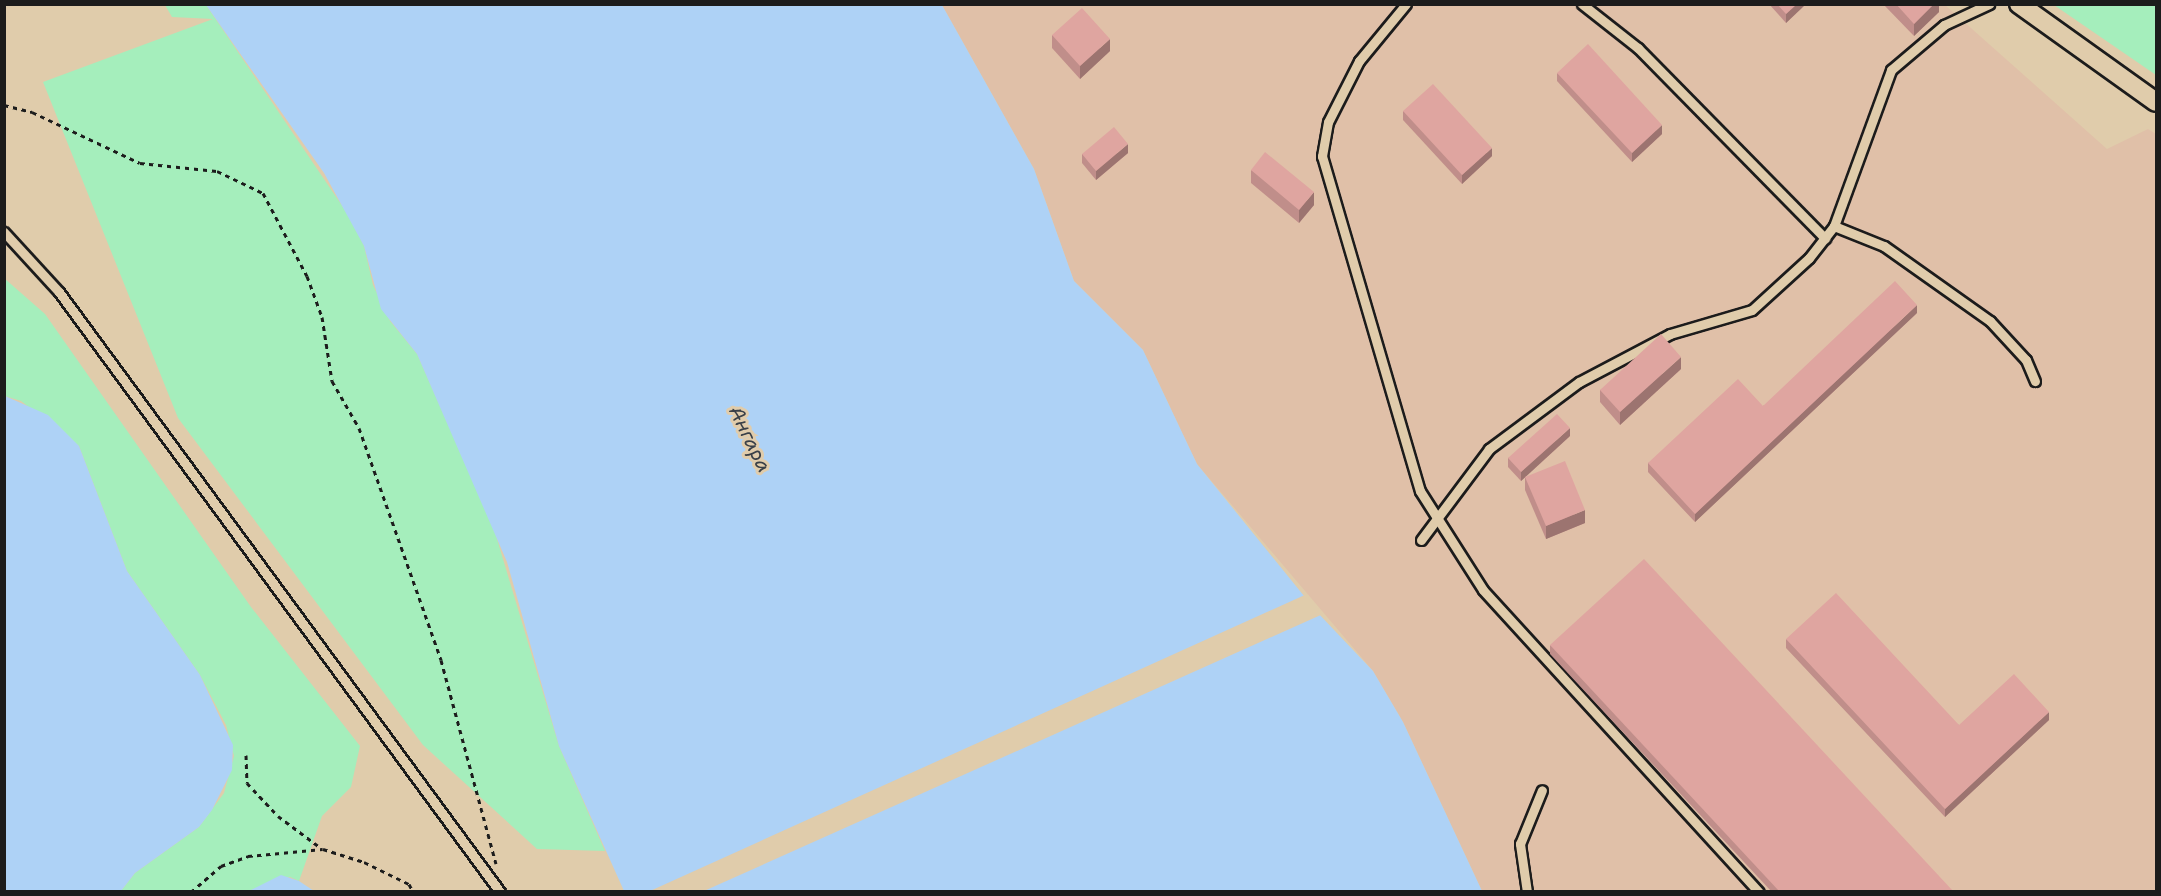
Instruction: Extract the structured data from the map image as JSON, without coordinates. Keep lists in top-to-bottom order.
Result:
{
  "water": ["Ангара"]
}
